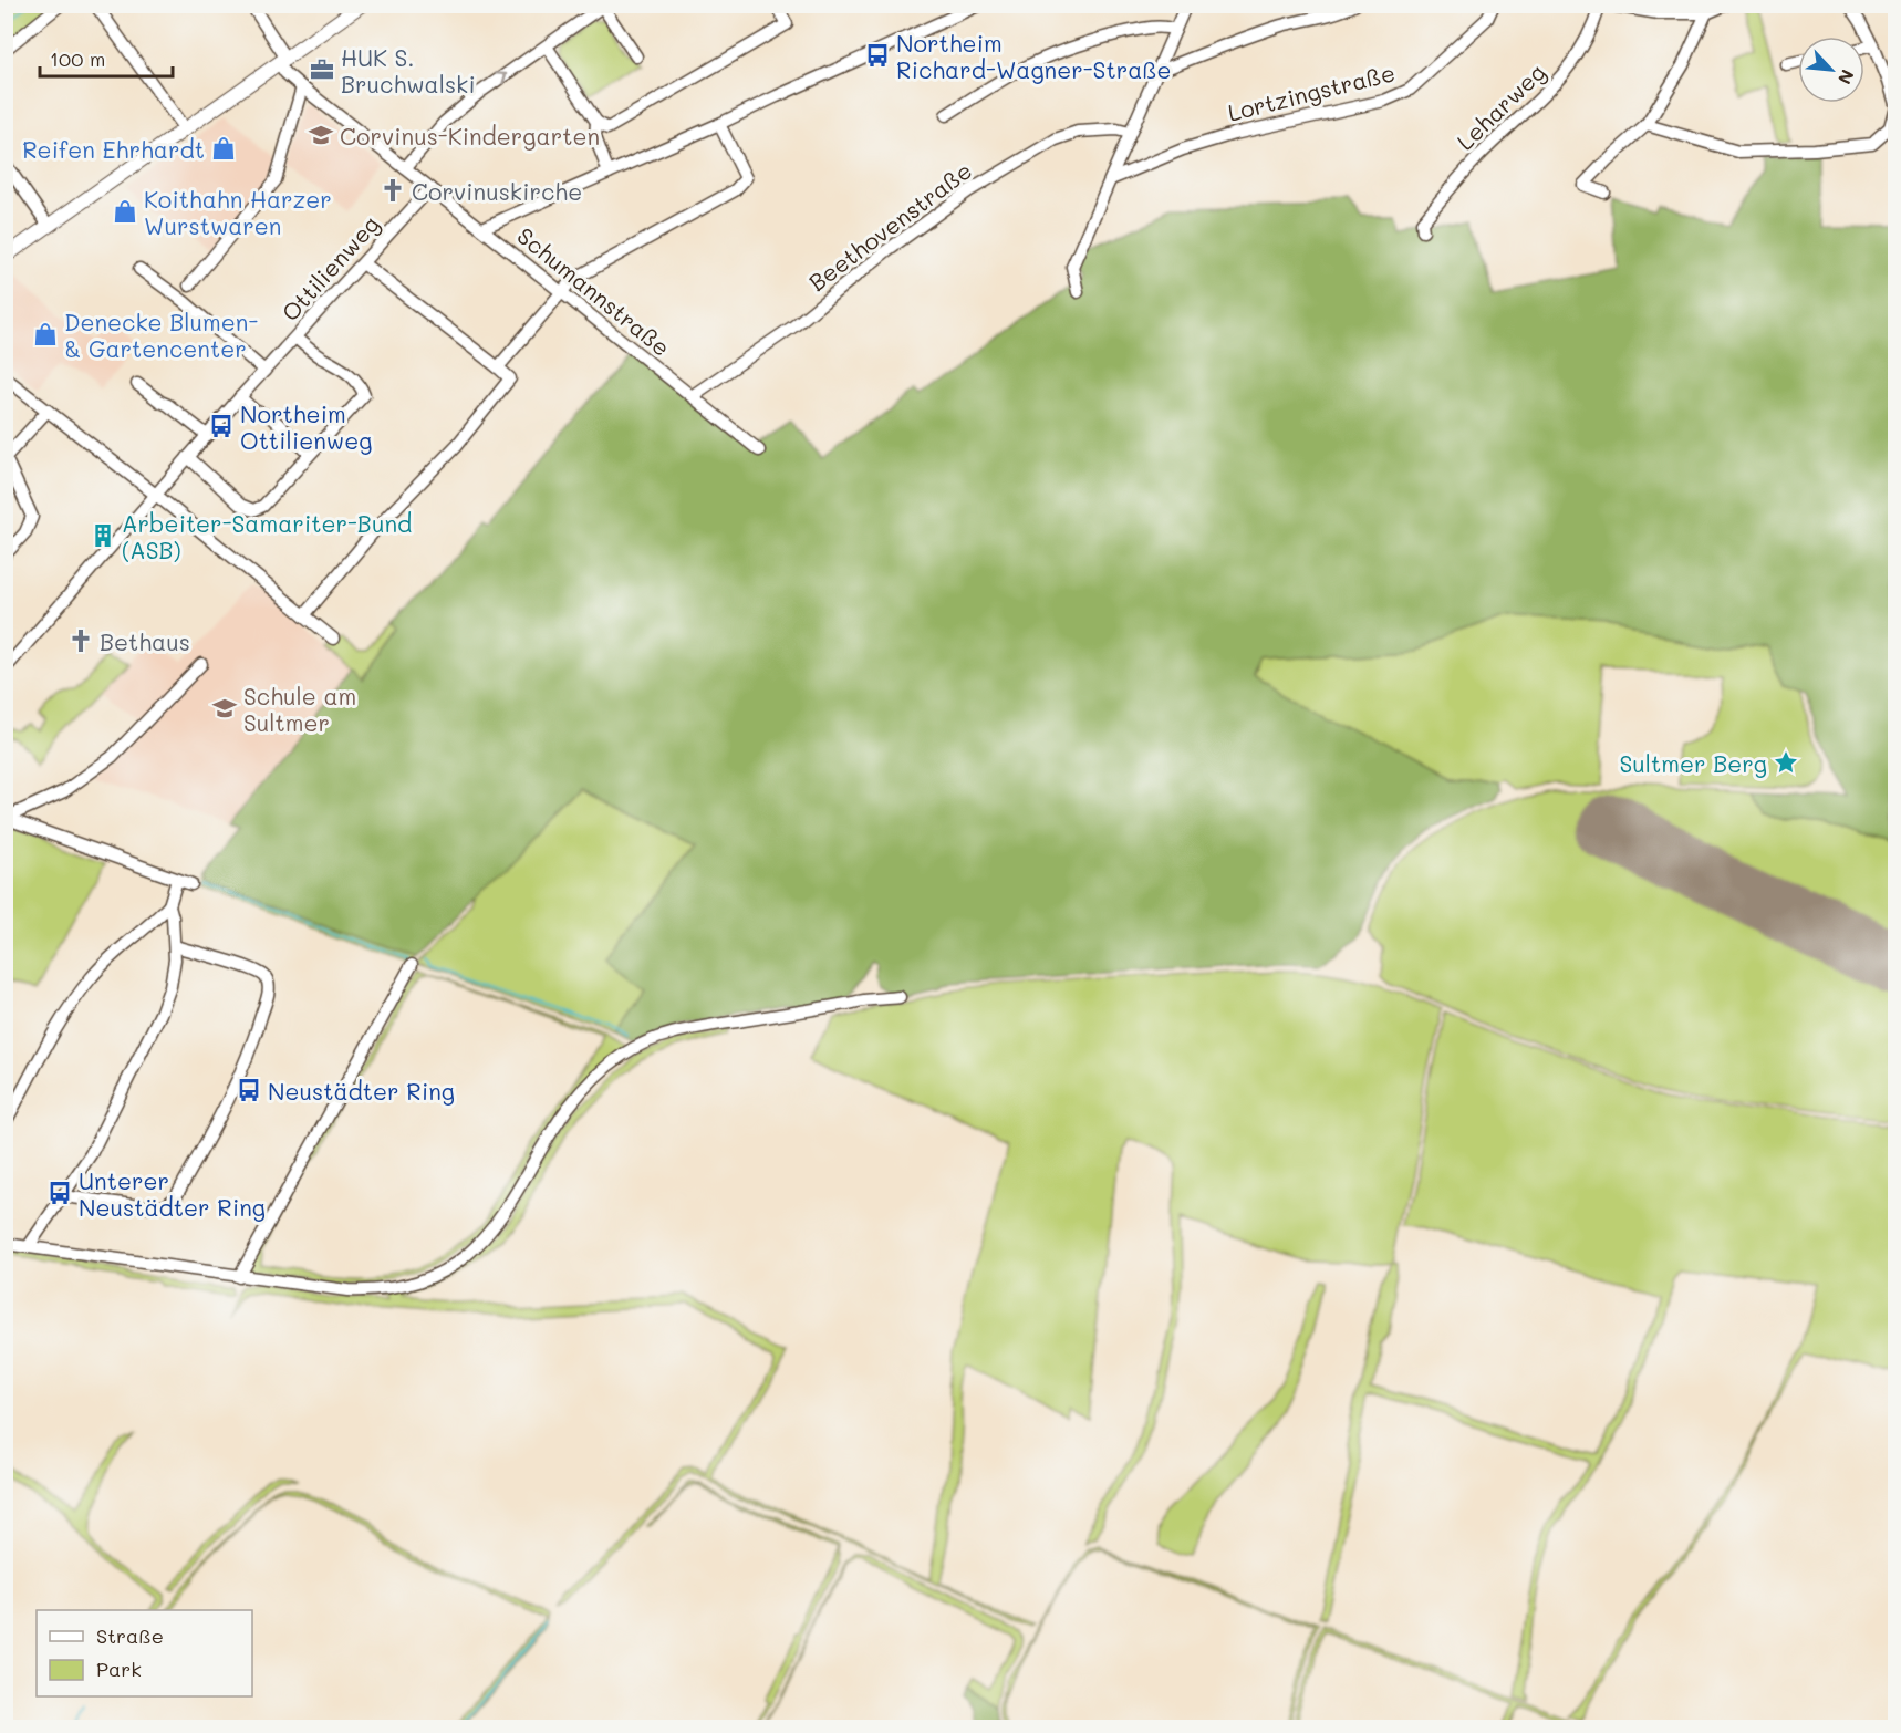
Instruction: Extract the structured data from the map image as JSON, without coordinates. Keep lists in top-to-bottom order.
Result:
{
  "streets": {
    "street": [
      "Lortzingstraße",
      "Leharweg",
      "Beethovenstraße",
      "Ottilienweg",
      "Schumannstraße"
    ]
  },
  "crossings": [
    ["Beethovenstraße", "Schumannstraße"],
    ["Ottilienweg", "Schumannstraße"]
  ],
  "places": {
    "bus stop": [
      "Northeim Richard-Wagner-Straße",
      "Northeim Ottilienweg",
      "Neustädter Ring",
      "Unterer Neustädter Ring"
    ],
    "office": ["HUK S. Bruchwalski"],
    "school or university": ["Corvinus-Kindergarten", "Schule am Sultmer"],
    "shop": ["Reifen Ehrhardt", "Koithahn Harzer Wurstwaren", "Denecke Blumen- & Gartencenter"],
    "church": ["Corvinuskirche", "Bethaus"],
    "building": ["Arbeiter-Samariter-Bund (ASB)"],
    "place": ["Sultmer Berg"]
  },
  "legend": ["Straße", "Park"],
  "scale_bar": "100 m",
  "north": "bottom right"
}
